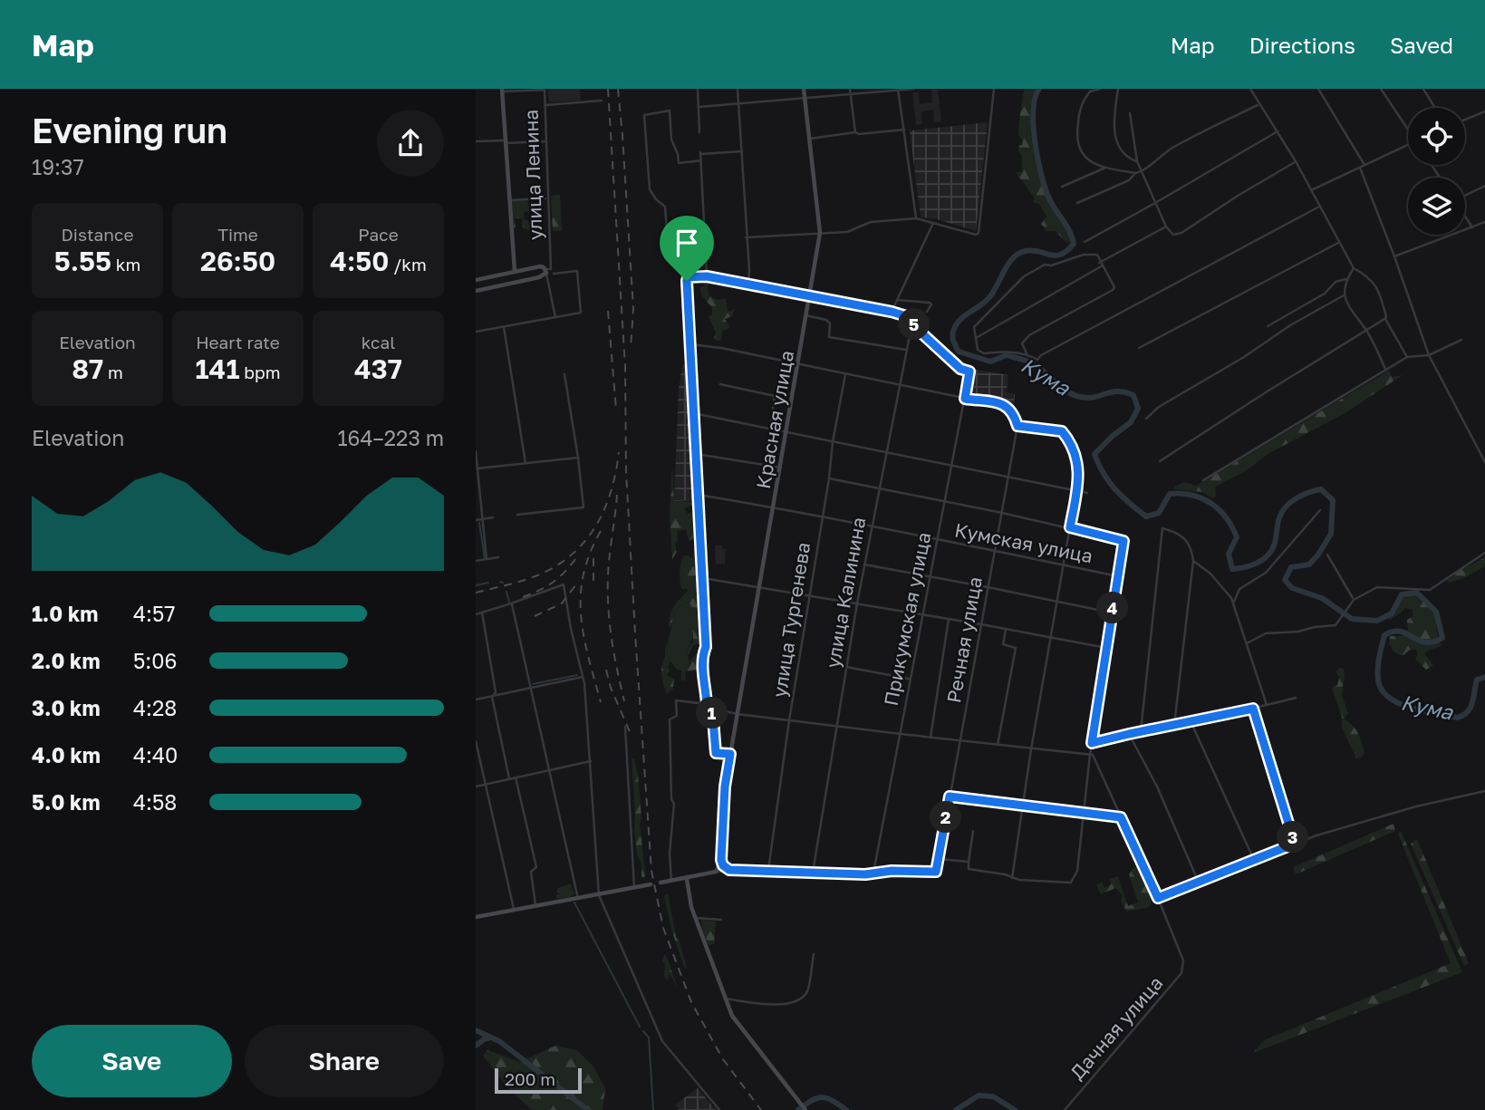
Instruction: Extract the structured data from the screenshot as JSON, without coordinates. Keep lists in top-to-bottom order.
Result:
{
  "streets": {
    "street": [
      "улица Ленина",
      "Красная улица",
      "Кумская улица",
      "улица Калинина",
      "Прикумская улица",
      "улица Тургенева",
      "Речная улица",
      "Дачная улица"
    ]
  },
  "crossings": [
    ["Красная улица", "Кумская улица"],
    ["Кумская улица", "улица Калинина"],
    ["Кумская улица", "Прикумская улица"],
    ["Кумская улица", "улица Тургенева"],
    ["Кумская улица", "Речная улица"],
    ["улица Калинина", "Прикумская улица"]
  ],
  "water": ["Кума"],
  "scale_bar": "200 m",
  "page": {
    "header": "Map",
    "nav": ["Map", "Directions", "Saved"],
    "heading": ["Evening run", "19:37"],
    "stats": [
      ["Distance", "5.55 km"],
      ["Time", "26:50"],
      ["Pace", "4:50 /km"],
      ["Elevation", "87 m"],
      ["Heart rate", "141 bpm"],
      ["kcal", "437"]
    ],
    "pins": [
      "5",
      "4",
      "1",
      "2",
      "3"
    ],
    "chart": ["Elevation", "164–223 m"],
    "list": [
      {
        "name": "1.0 km",
        "note": "4:57"
      },
      {
        "name": "2.0 km",
        "note": "5:06"
      },
      {
        "name": "3.0 km",
        "note": "4:28"
      },
      {
        "name": "4.0 km",
        "note": "4:40"
      },
      {
        "name": "5.0 km",
        "note": "4:58"
      }
    ],
    "buttons": ["Save", "Share"],
    "scale": "200 m"
  }
}
